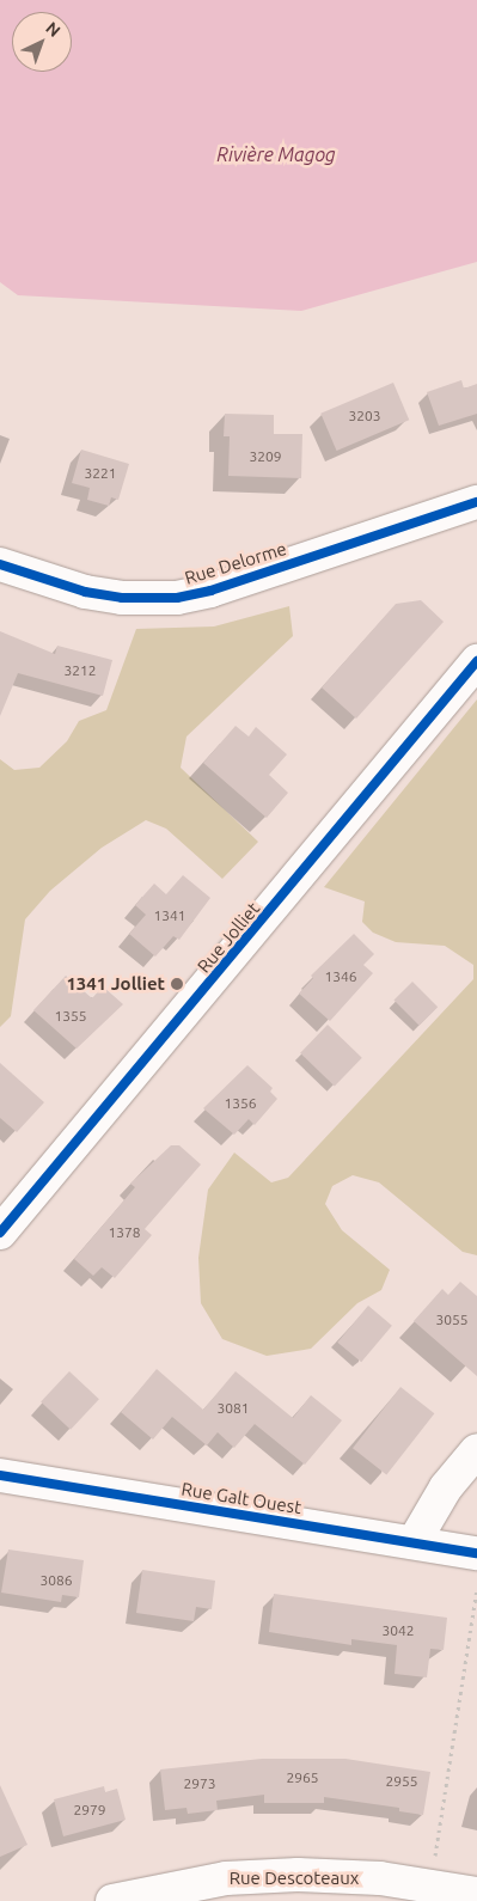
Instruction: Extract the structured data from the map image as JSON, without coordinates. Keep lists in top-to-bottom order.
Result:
{
  "streets": {
    "street": [
      "Rue Delorme",
      "Rue Jolliet",
      "Rue Galt Ouest",
      "Rue Descoteaux"
    ]
  },
  "water": ["Rivière Magog"],
  "places": ["1341 Jolliet"],
  "house_numbers": [
    "3203",
    "3209",
    "3221",
    "3212",
    "1341",
    "1346",
    "1355",
    "1356",
    "1378",
    "3055",
    "3081",
    "3086",
    "3042",
    "2965",
    "2955",
    "2973",
    "2979"
  ],
  "north": "top right"
}
